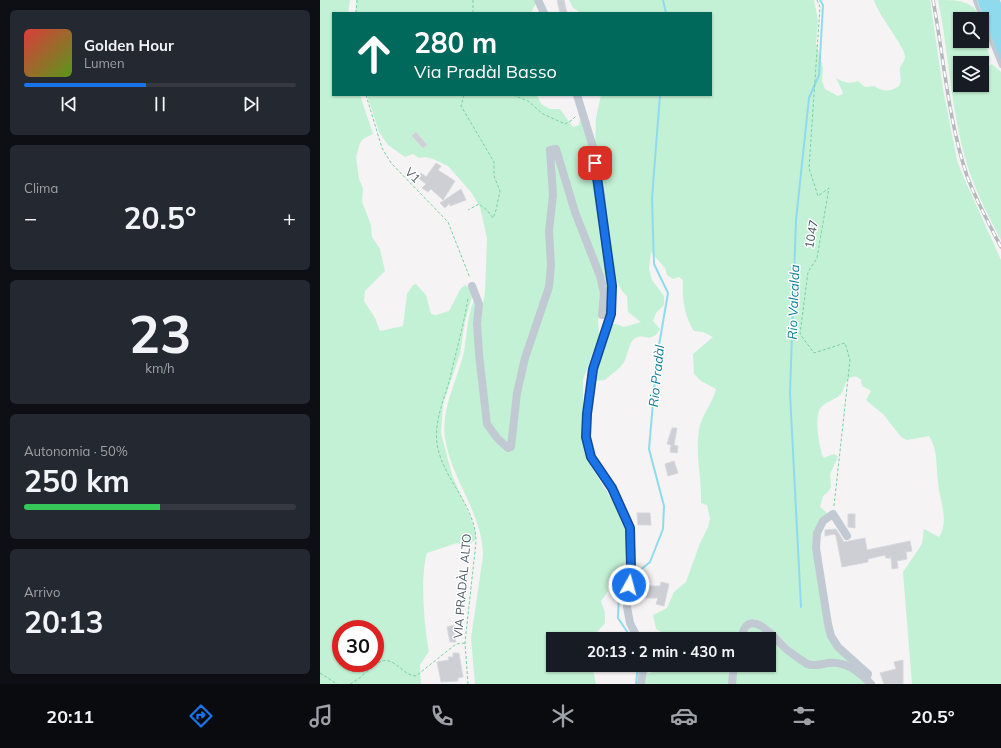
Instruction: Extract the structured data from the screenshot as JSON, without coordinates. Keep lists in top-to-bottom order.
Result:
{
  "streets": {
    "path": ["V1", "1047", "VIA PRADÀL ALTO"]
  },
  "crossings": [
    ["V1", "VIA PRADÀL ALTO"]
  ],
  "water": ["Rio Valcalda", "Rio Pradàl"],
  "page": {
    "turn": ["280 m", "Via Pradàl Basso"],
    "song": ["Golden Hour", "Lumen"],
    "tile": [
      "Clima",
      ["23", "km/h"],
      ["Autonomia · 50%", "250 km"],
      ["Arrivo", "20:13"]
    ],
    "heat": ["−", "20.5°", "+"],
    "limit": "30",
    "trip": "20:13 · 2 min · 430 m",
    "tabs": ["20:11", "20.5°"]
  }
}
